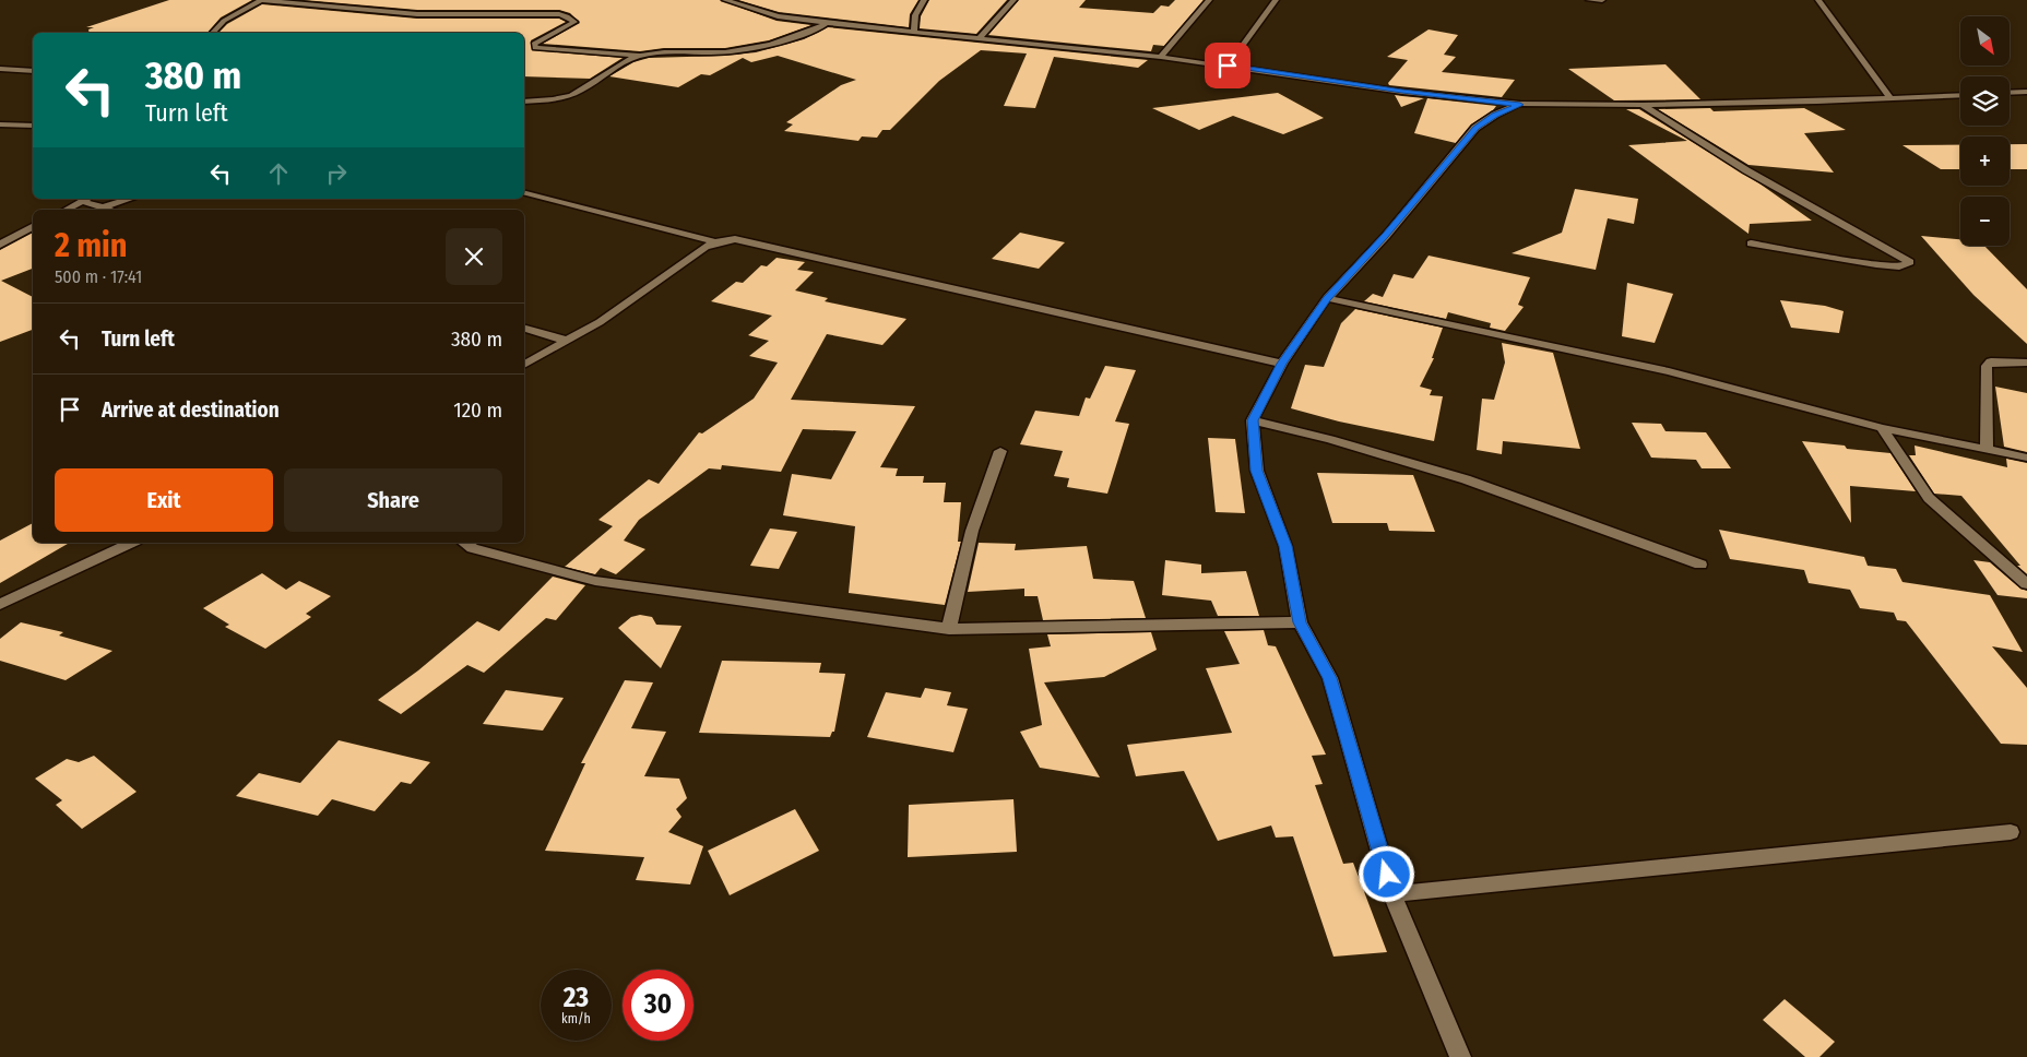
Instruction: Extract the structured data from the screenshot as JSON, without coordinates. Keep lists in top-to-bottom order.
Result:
{
  "north": "bottom right",
  "page": {
    "map_buttons": ["+", "−"],
    "turn": ["380 m", "Turn left"],
    "heading": ["2 min", "500 m · 17:41"],
    "list": [
      {
        "name": "Turn left",
        "value": "380 m"
      },
      {
        "name": "Arrive at destination",
        "value": "120 m"
      }
    ],
    "buttons": ["Exit", "Share"],
    "speed": "23 km/h",
    "limit": "30"
  }
}
